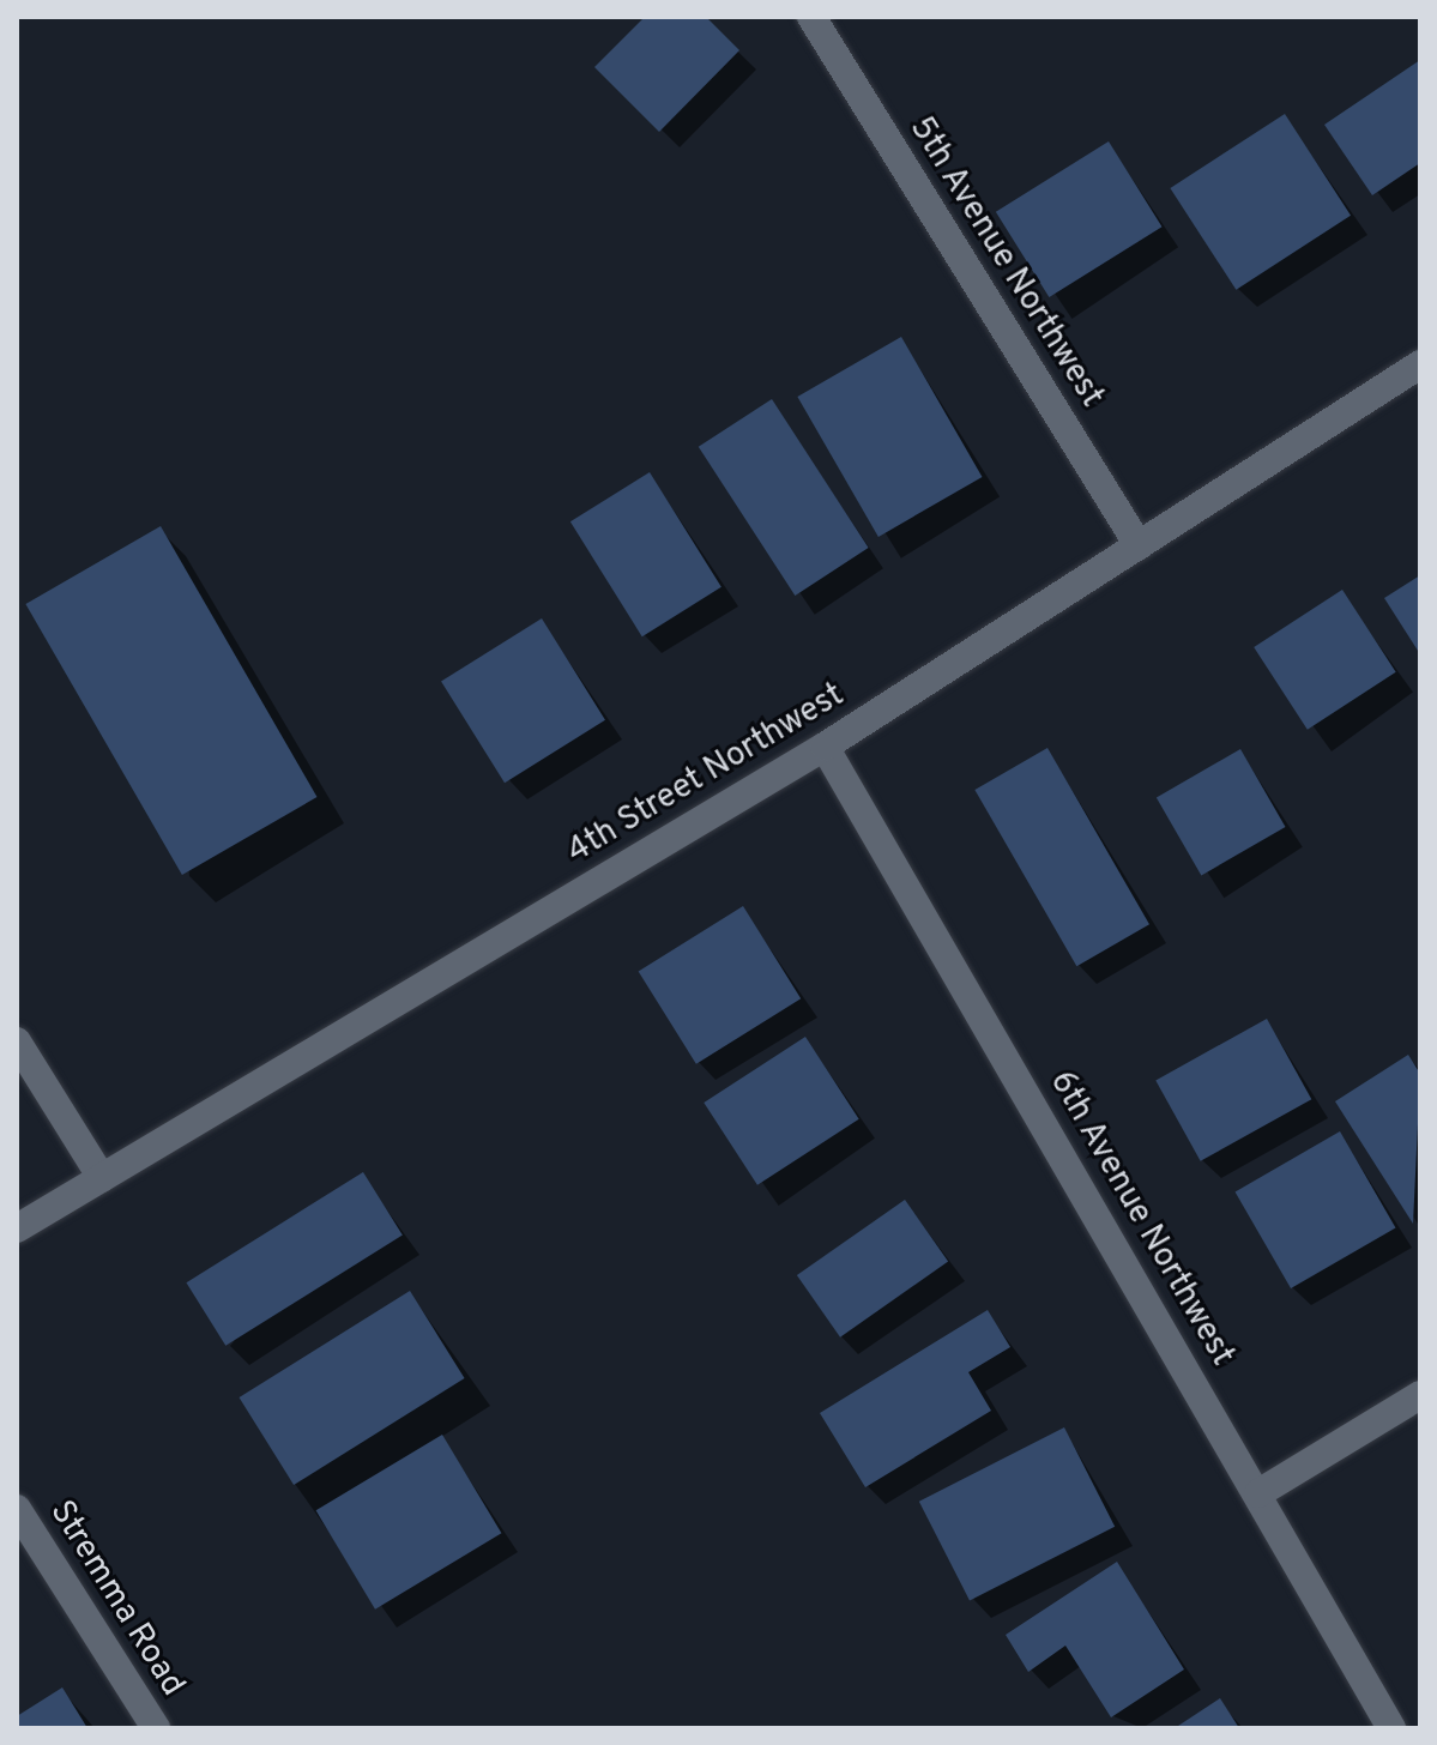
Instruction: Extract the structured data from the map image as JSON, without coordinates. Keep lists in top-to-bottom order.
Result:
{
  "streets": {
    "street": [
      "5th Avenue Northwest",
      "4th Street Northwest",
      "6th Avenue Northwest",
      "Stremma Road"
    ]
  },
  "crossings": [
    ["5th Avenue Northwest", "4th Street Northwest"],
    ["4th Street Northwest", "6th Avenue Northwest"]
  ]
}
